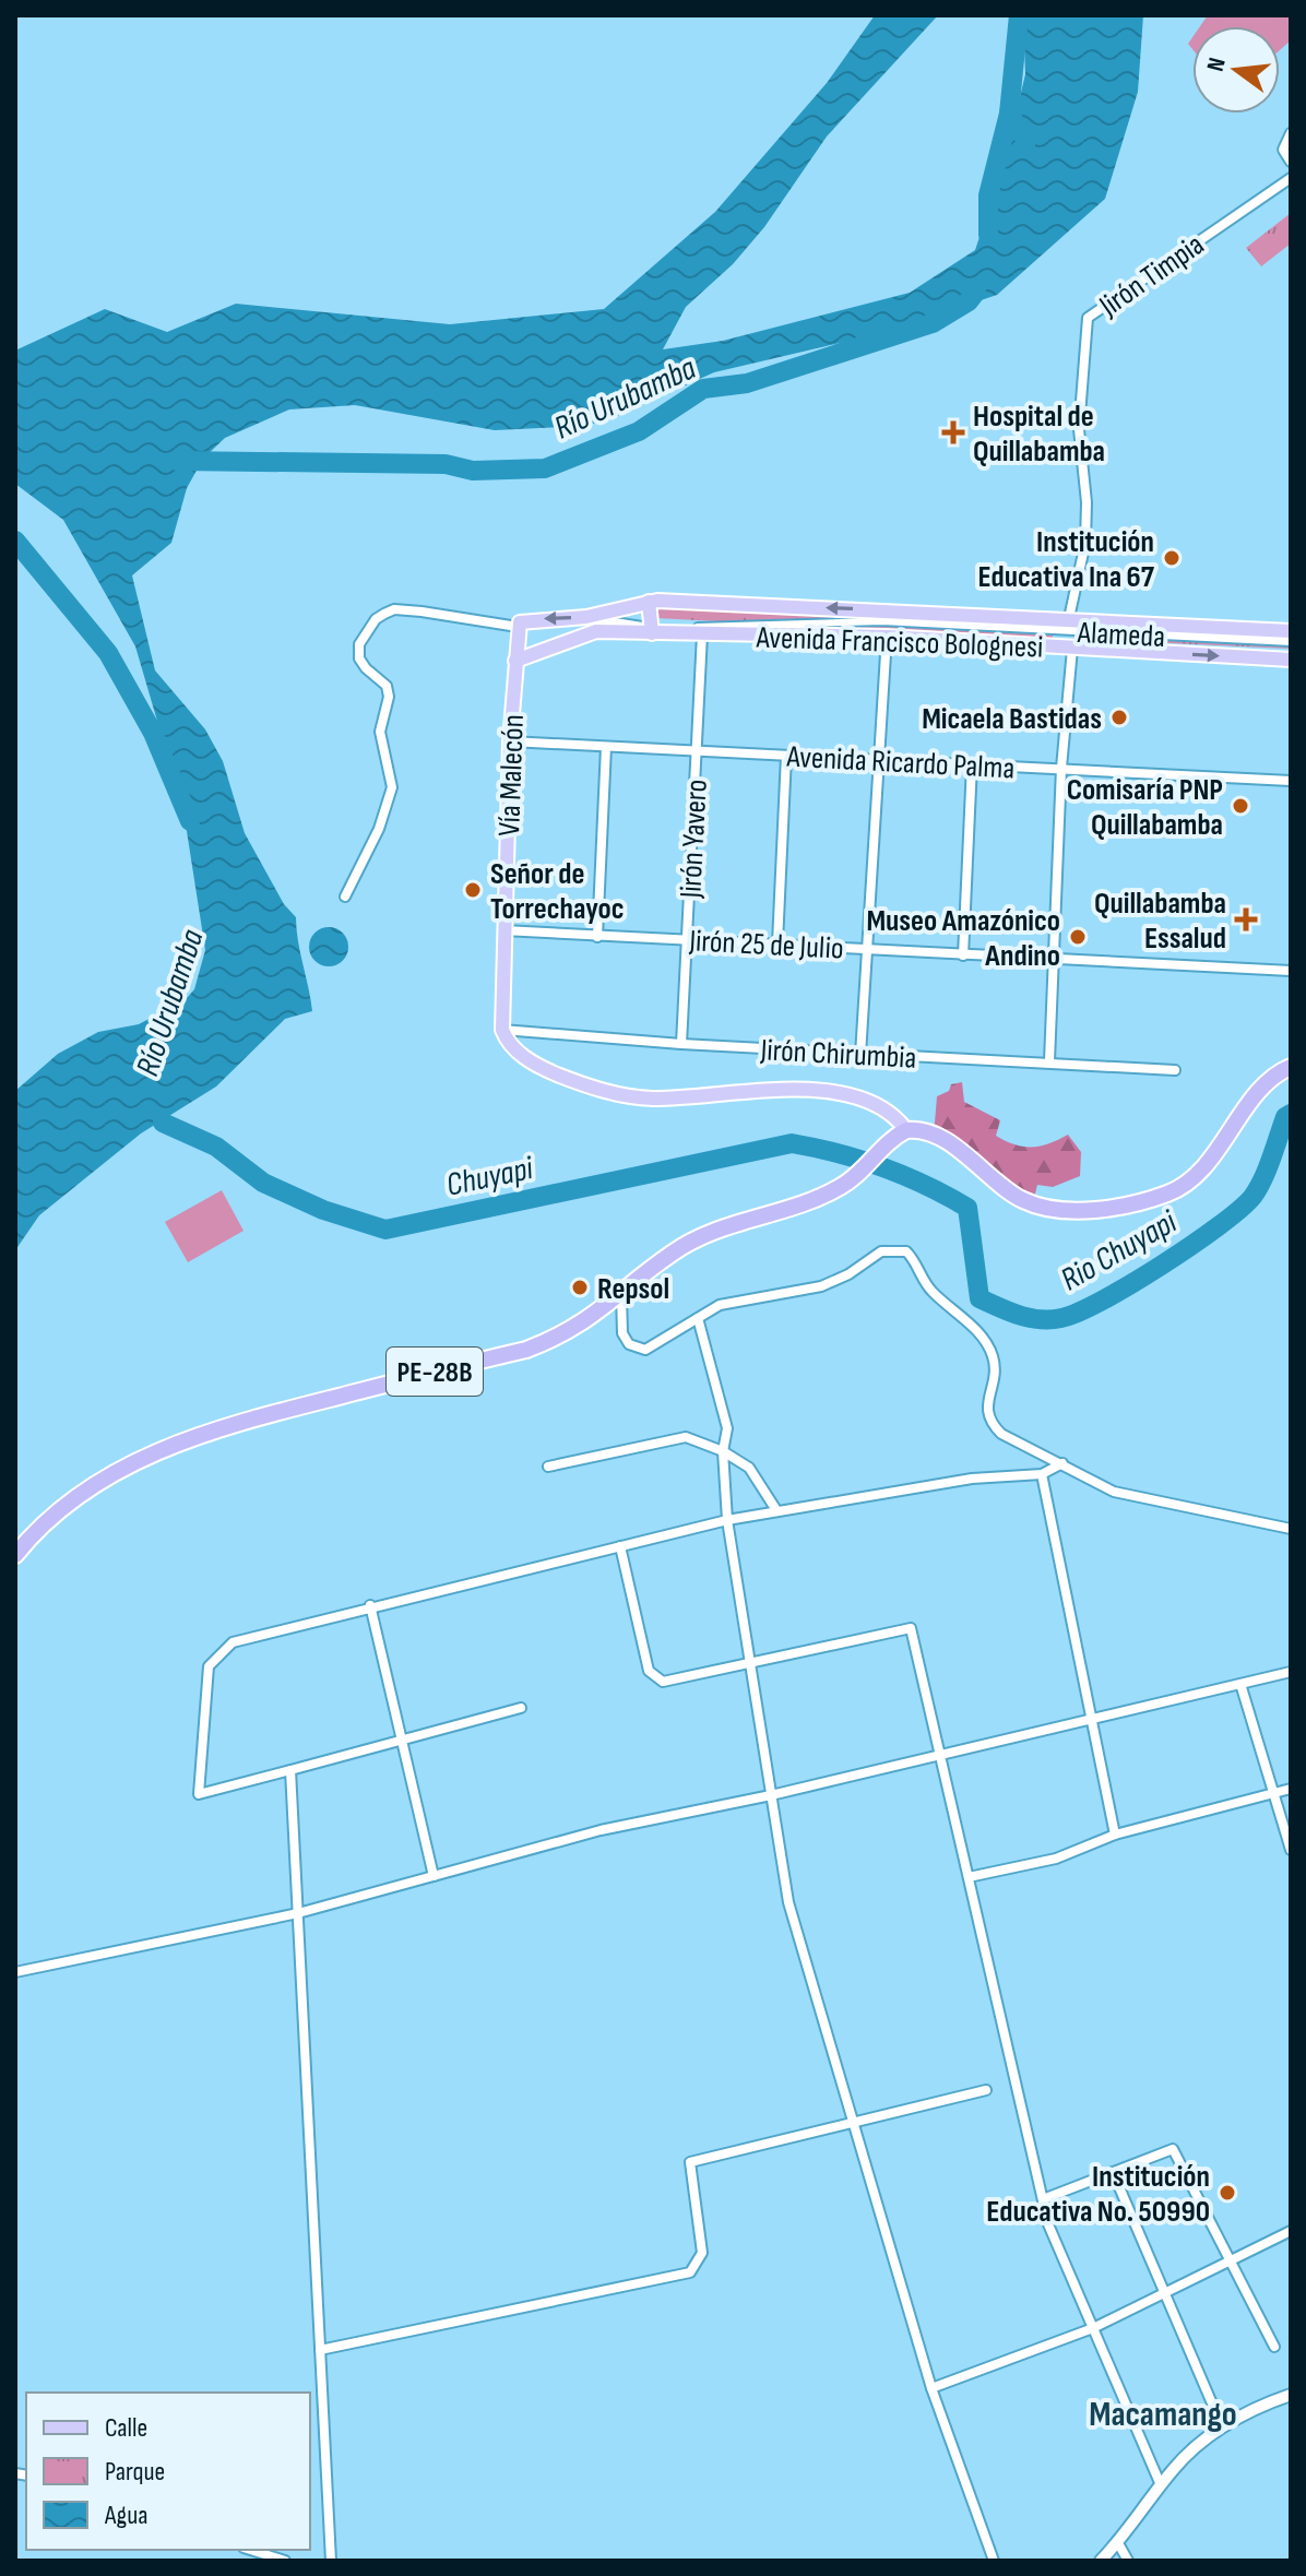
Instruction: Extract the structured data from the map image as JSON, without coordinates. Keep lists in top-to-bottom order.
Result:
{
  "streets": {
    "highway": ["PE-28B"],
    "main road": ["Avenida Francisco Bolognesi", "Vía Malecón"],
    "street": [
      "Jirón Timpia",
      "Alameda",
      "Avenida Ricardo Palma",
      "Jirón Yavero",
      "Jirón 25 de Julio",
      "Jirón Chirumbia"
    ]
  },
  "crossings": [
    ["Jirón Timpia", "Avenida Francisco Bolognesi"],
    ["Alameda", "Avenida Francisco Bolognesi"],
    ["Avenida Francisco Bolognesi", "Vía Malecón"],
    ["Avenida Francisco Bolognesi", "Jirón Yavero"],
    ["Avenida Ricardo Palma", "Vía Malecón"],
    ["Avenida Ricardo Palma", "Jirón Yavero"],
    ["Vía Malecón", "Jirón 25 de Julio"],
    ["Vía Malecón", "Jirón Chirumbia"],
    ["Jirón Yavero", "Jirón 25 de Julio"],
    ["Jirón Yavero", "Jirón Chirumbia"]
  ],
  "districts": ["Macamango"],
  "water": ["Río Urubamba", "Chuyapi", "Rio Chuyapi"],
  "places": {
    "health": ["Hospital de Quillabamba", "Quillabamba Essalud"],
    "other": [
      "Institución Educativa Ina 67",
      "Micaela Bastidas",
      "Comisaría PNP Quillabamba",
      "Señor de Torrechayoc",
      "Museo Amazónico Andino",
      "Repsol",
      "Institución Educativa No. 50990"
    ]
  },
  "legend": ["Calle", "Parque", "Agua"],
  "north": "left"
}
